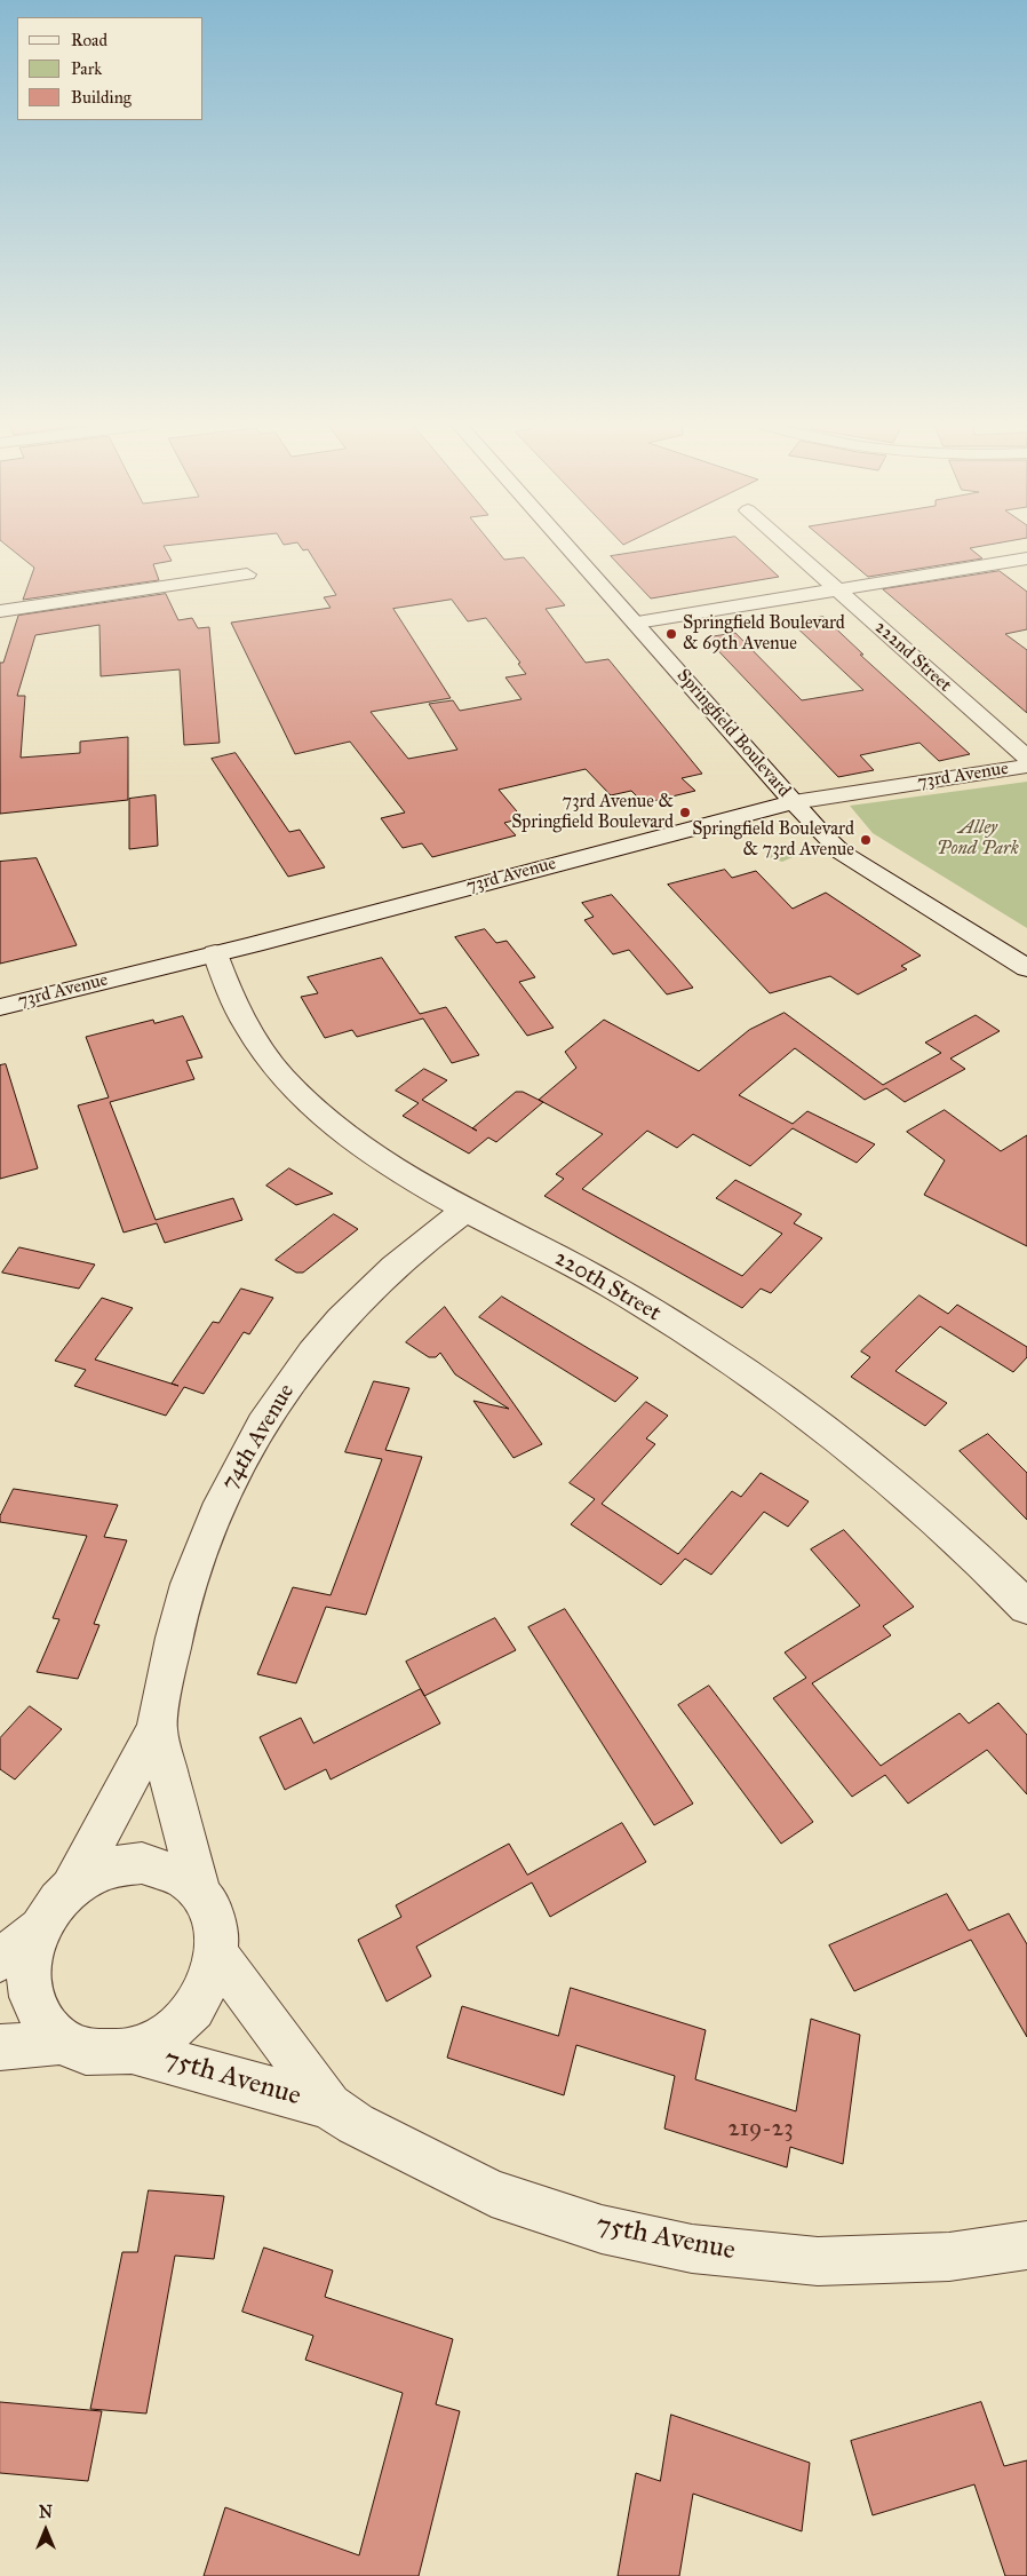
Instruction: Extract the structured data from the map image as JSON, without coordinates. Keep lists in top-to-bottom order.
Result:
{
  "streets": {
    "street": [
      "222nd Street",
      "Springfield Boulevard",
      "73rd Avenue",
      "220th Street",
      "74th Avenue",
      "75th Avenue"
    ]
  },
  "crossings": [
    ["Springfield Boulevard", "73rd Avenue"],
    ["73rd Avenue", "220th Street"],
    ["220th Street", "74th Avenue"],
    ["74th Avenue", "75th Avenue"]
  ],
  "parks": ["Alley Pond Park"],
  "places": ["Springfield Boulevard & 69th Avenue", "73rd Avenue & Springfield Boulevard", "Springfield Boulevard & 73rd Avenue"],
  "house_numbers": ["219-23"],
  "legend": ["Road", "Park", "Building"],
  "north": "top"
}
